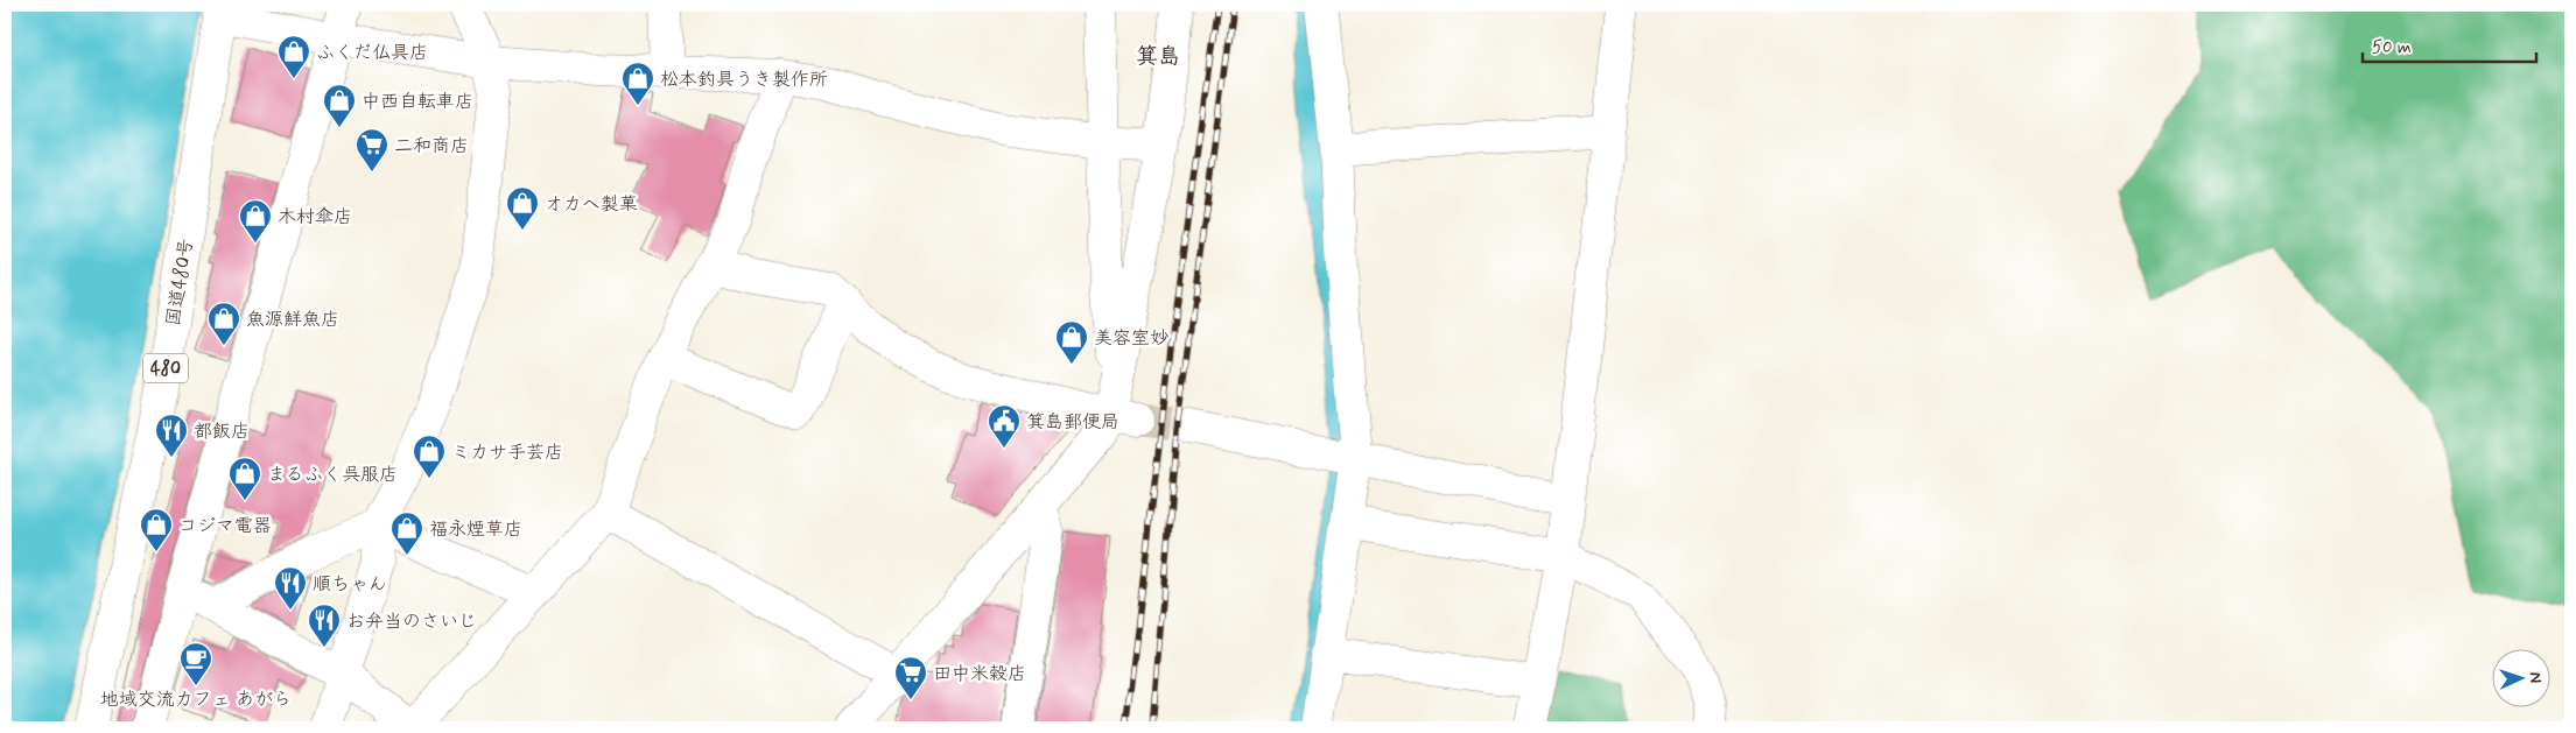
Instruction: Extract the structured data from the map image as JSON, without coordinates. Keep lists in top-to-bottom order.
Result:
{
  "streets": {
    "main road": ["国道480号", "480"]
  },
  "districts": ["箕島"],
  "places": {
    "shop": [
      "ふくだ仏具店",
      "松本釣具うき製作所",
      "中西自転車店",
      "オカヘ製菓",
      "木村傘店",
      "魚源鮮魚店",
      "美容室妙",
      "ミカサ手芸店",
      "まるふく呉服店",
      "コジマ電器",
      "福永煙草店"
    ],
    "supermarket": ["二和商店", "田中米穀店"],
    "public building": ["箕島郵便局"],
    "restaurant": ["都飯店", "順ちゃん", "お弁当のさいじ"],
    "cafe": ["地域交流カフェ あがら"]
  },
  "scale_bar": "50 m",
  "north": "right"
}
